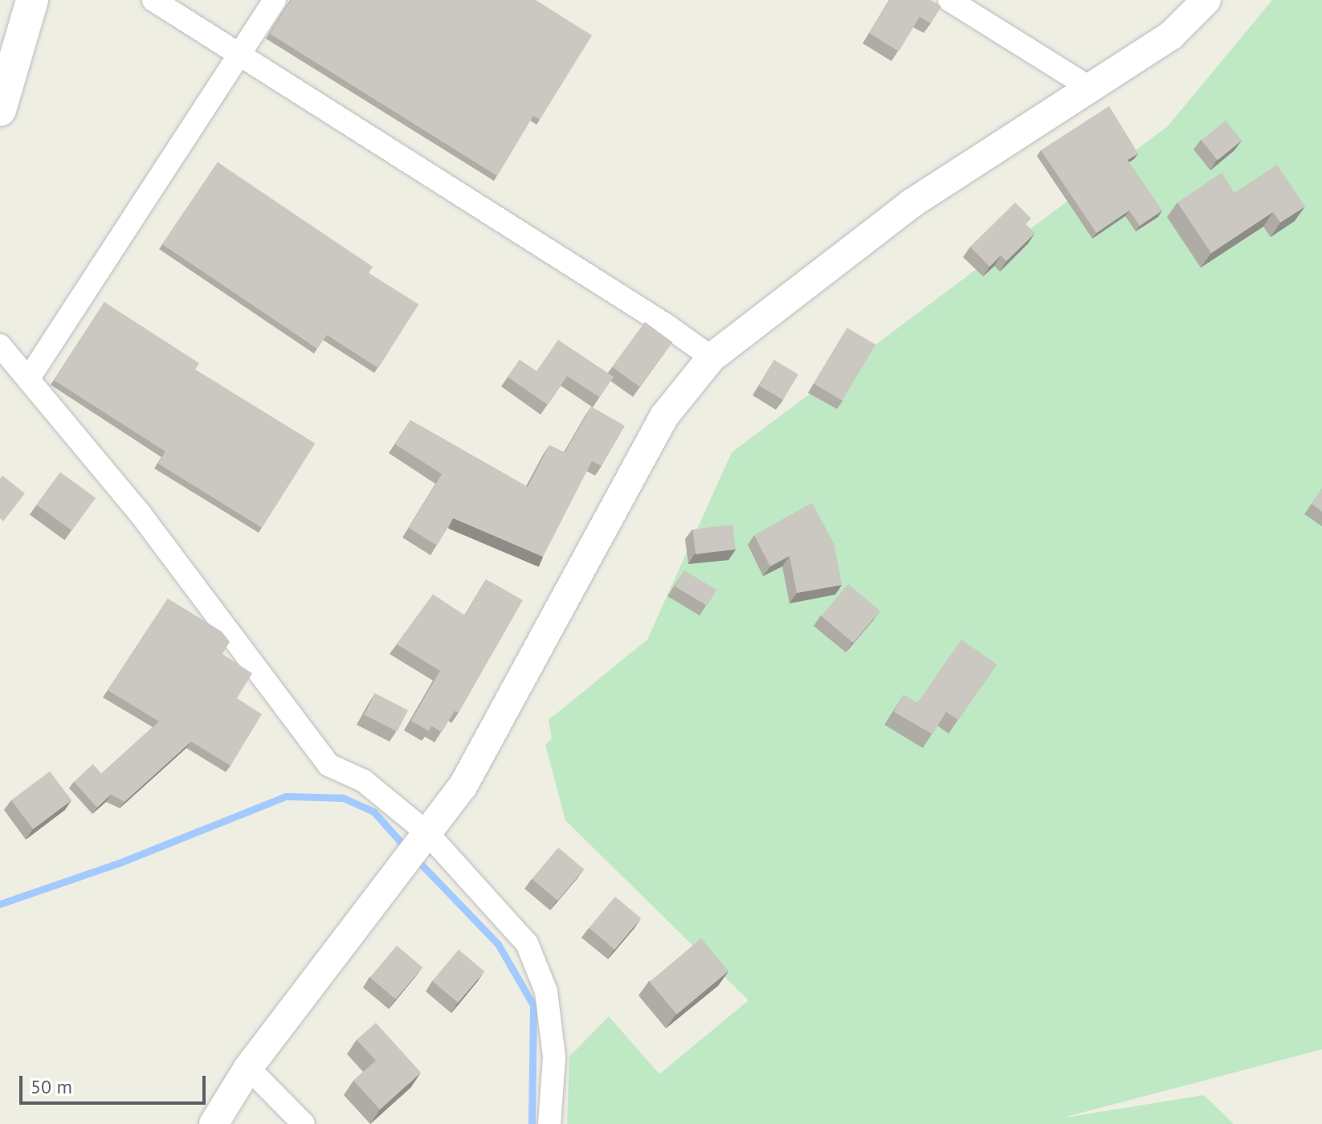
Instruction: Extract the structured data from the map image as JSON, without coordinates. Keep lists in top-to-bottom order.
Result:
{
  "scale_bar": "50 m"
}
